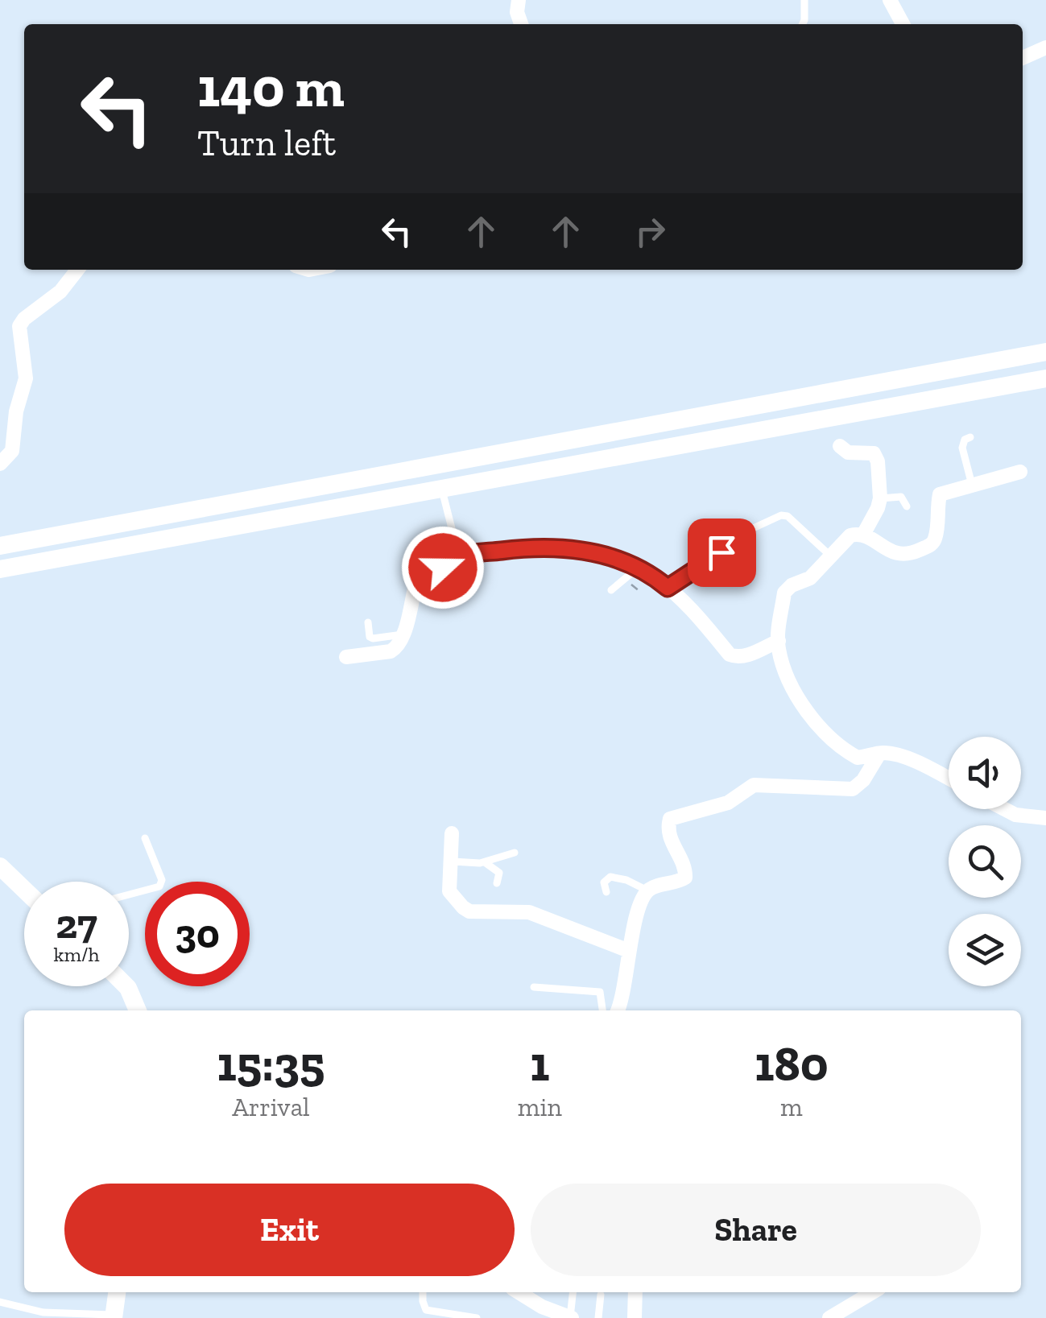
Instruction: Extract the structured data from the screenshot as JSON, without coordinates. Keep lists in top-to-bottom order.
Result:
{
  "page": {
    "turn": ["140 m", "Turn left"],
    "speed": "27 km/h",
    "limit": "30",
    "eta": [
      "15:35",
      "Arrival",
      "1",
      "min",
      "180",
      "m"
    ],
    "buttons": ["Exit", "Share"]
  }
}
